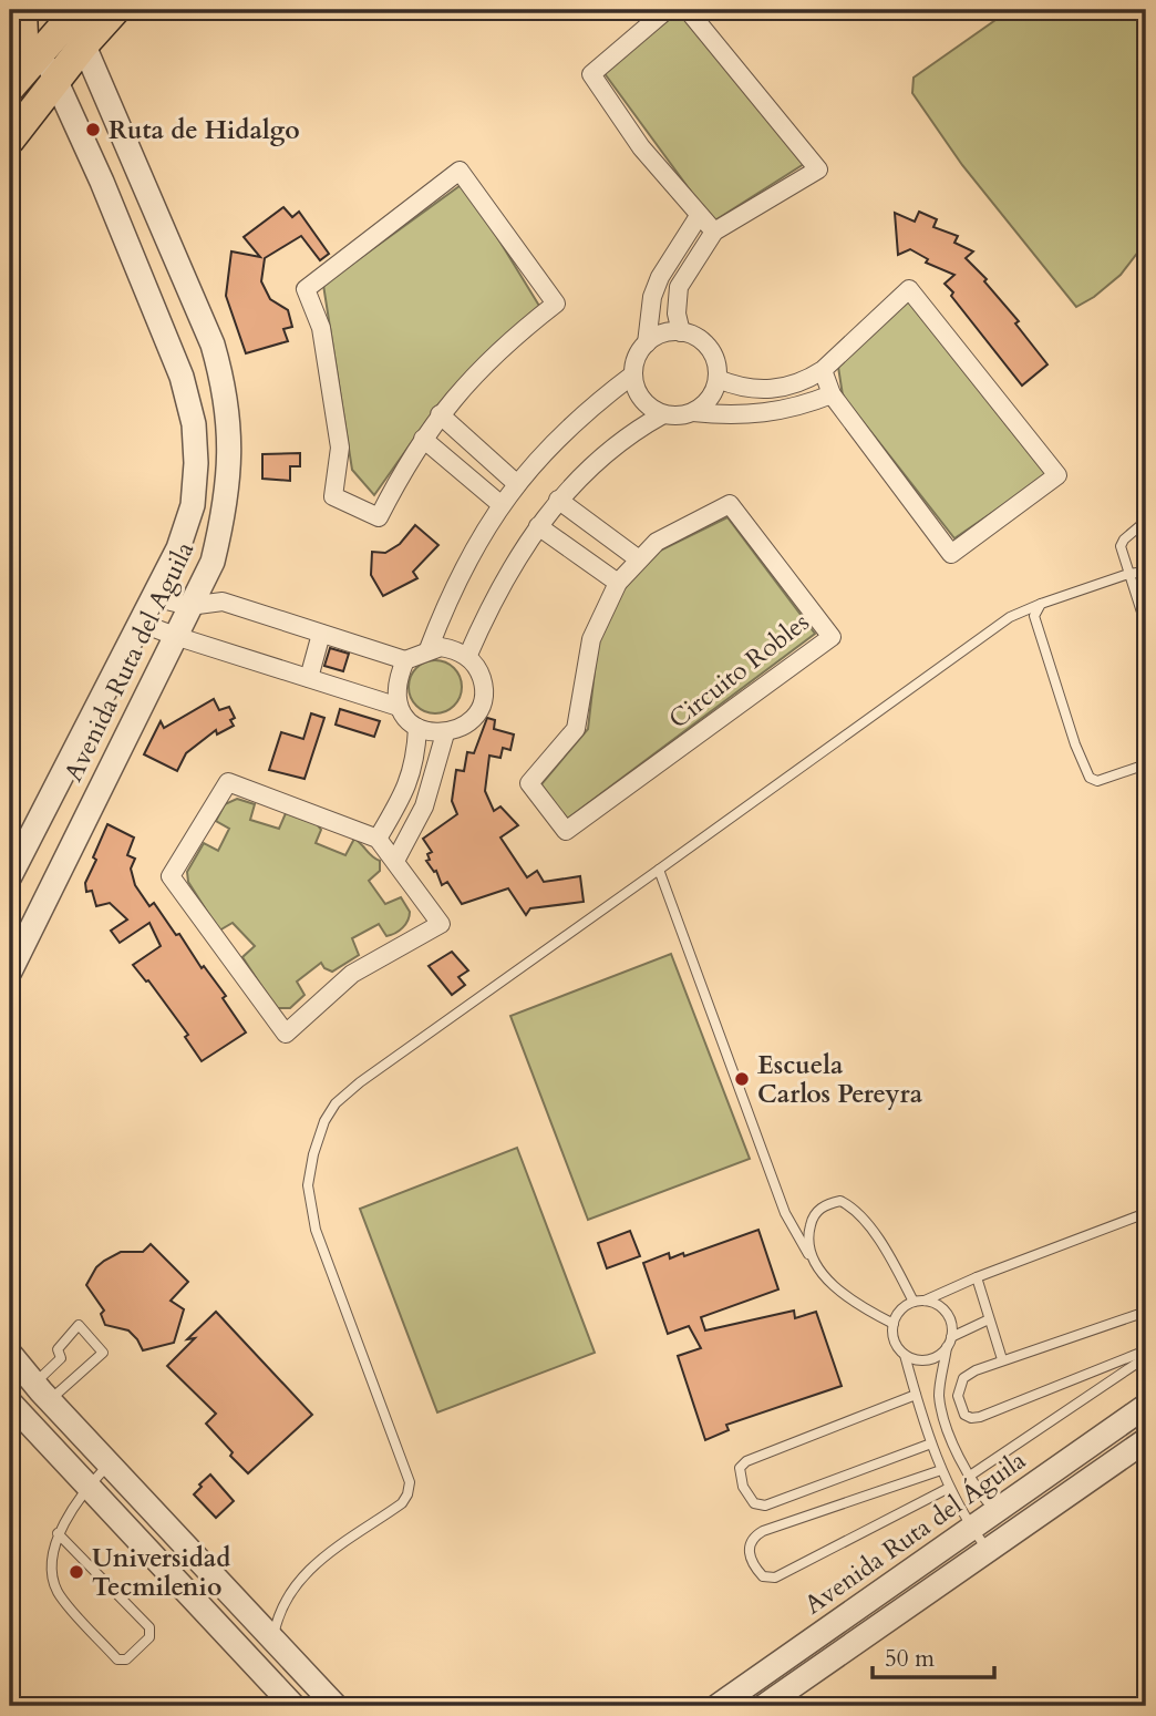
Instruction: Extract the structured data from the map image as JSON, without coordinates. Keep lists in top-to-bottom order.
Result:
{
  "streets": {
    "street": ["Avenida Ruta del Aguila", "Circuito Robles", "Avenida Ruta del Águila"]
  },
  "places": ["Ruta de Hidalgo", "Escuela Carlos Pereyra", "Universidad Tecmilenio"],
  "scale_bar": "50 m"
}
